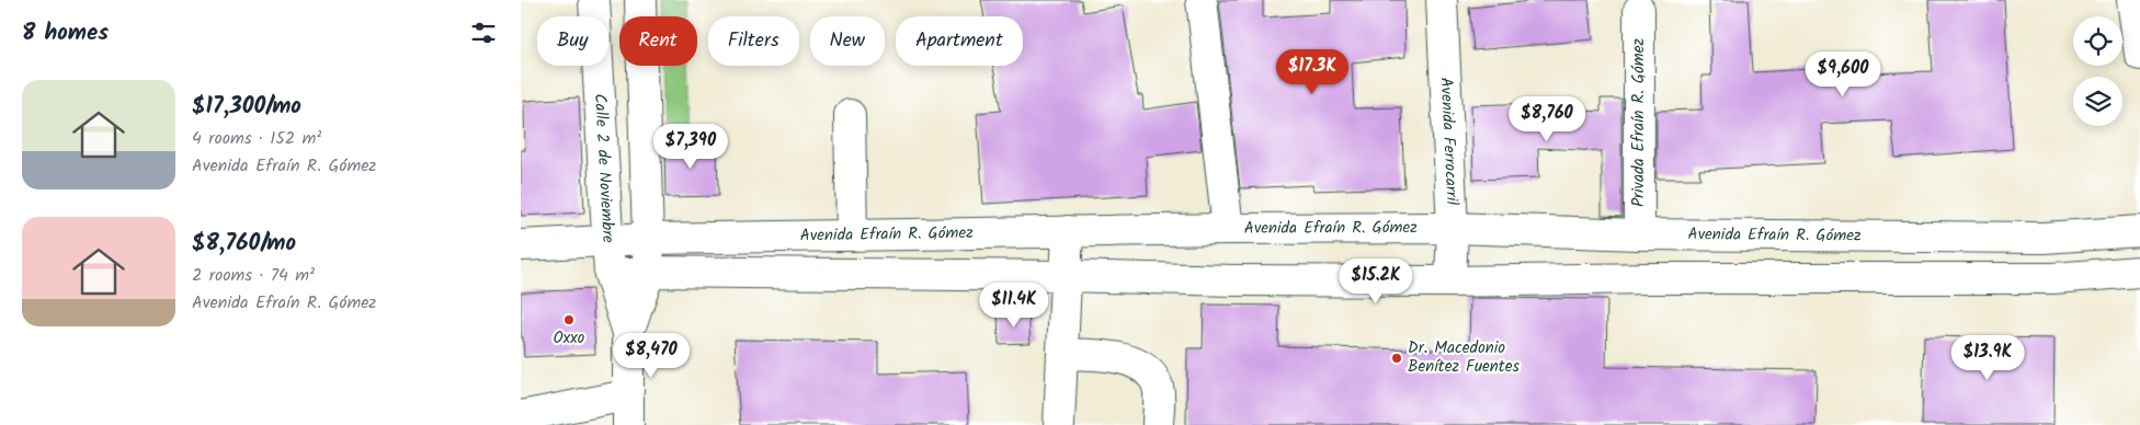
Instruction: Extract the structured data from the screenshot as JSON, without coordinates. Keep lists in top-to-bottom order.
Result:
{
  "streets": {
    "street": [
      "Privada Efraín R. Gómez",
      "Avenida Ferrocarril",
      "Calle 2 de Noviembre",
      "Avenida Efraín R. Gómez"
    ]
  },
  "crossings": [
    ["Privada Efraín R. Gómez", "Avenida Efraín R. Gómez"],
    ["Avenida Ferrocarril", "Avenida Efraín R. Gómez"],
    ["Calle 2 de Noviembre", "Avenida Efraín R. Gómez"]
  ],
  "places": ["Oxxo", "Dr. Macedonio Benítez Fuentes"],
  "page": {
    "heading": "8 homes",
    "chip": [
      "Buy",
      "Rent",
      "Filters",
      "New",
      "Apartment"
    ],
    "price": [
      "$17.3K",
      "$9,600",
      "$8,760",
      "$7,390",
      "$15.2K",
      "$11.4K",
      "$8,470",
      "$13.9K"
    ],
    "list": [
      {
        "name": "$17,300/mo",
        "note": "4 rooms · 152 m² · Avenida Efraín R. Gómez"
      },
      {
        "name": "$8,760/mo",
        "note": "2 rooms · 74 m² · Avenida Efraín R. Gómez"
      }
    ]
  }
}
